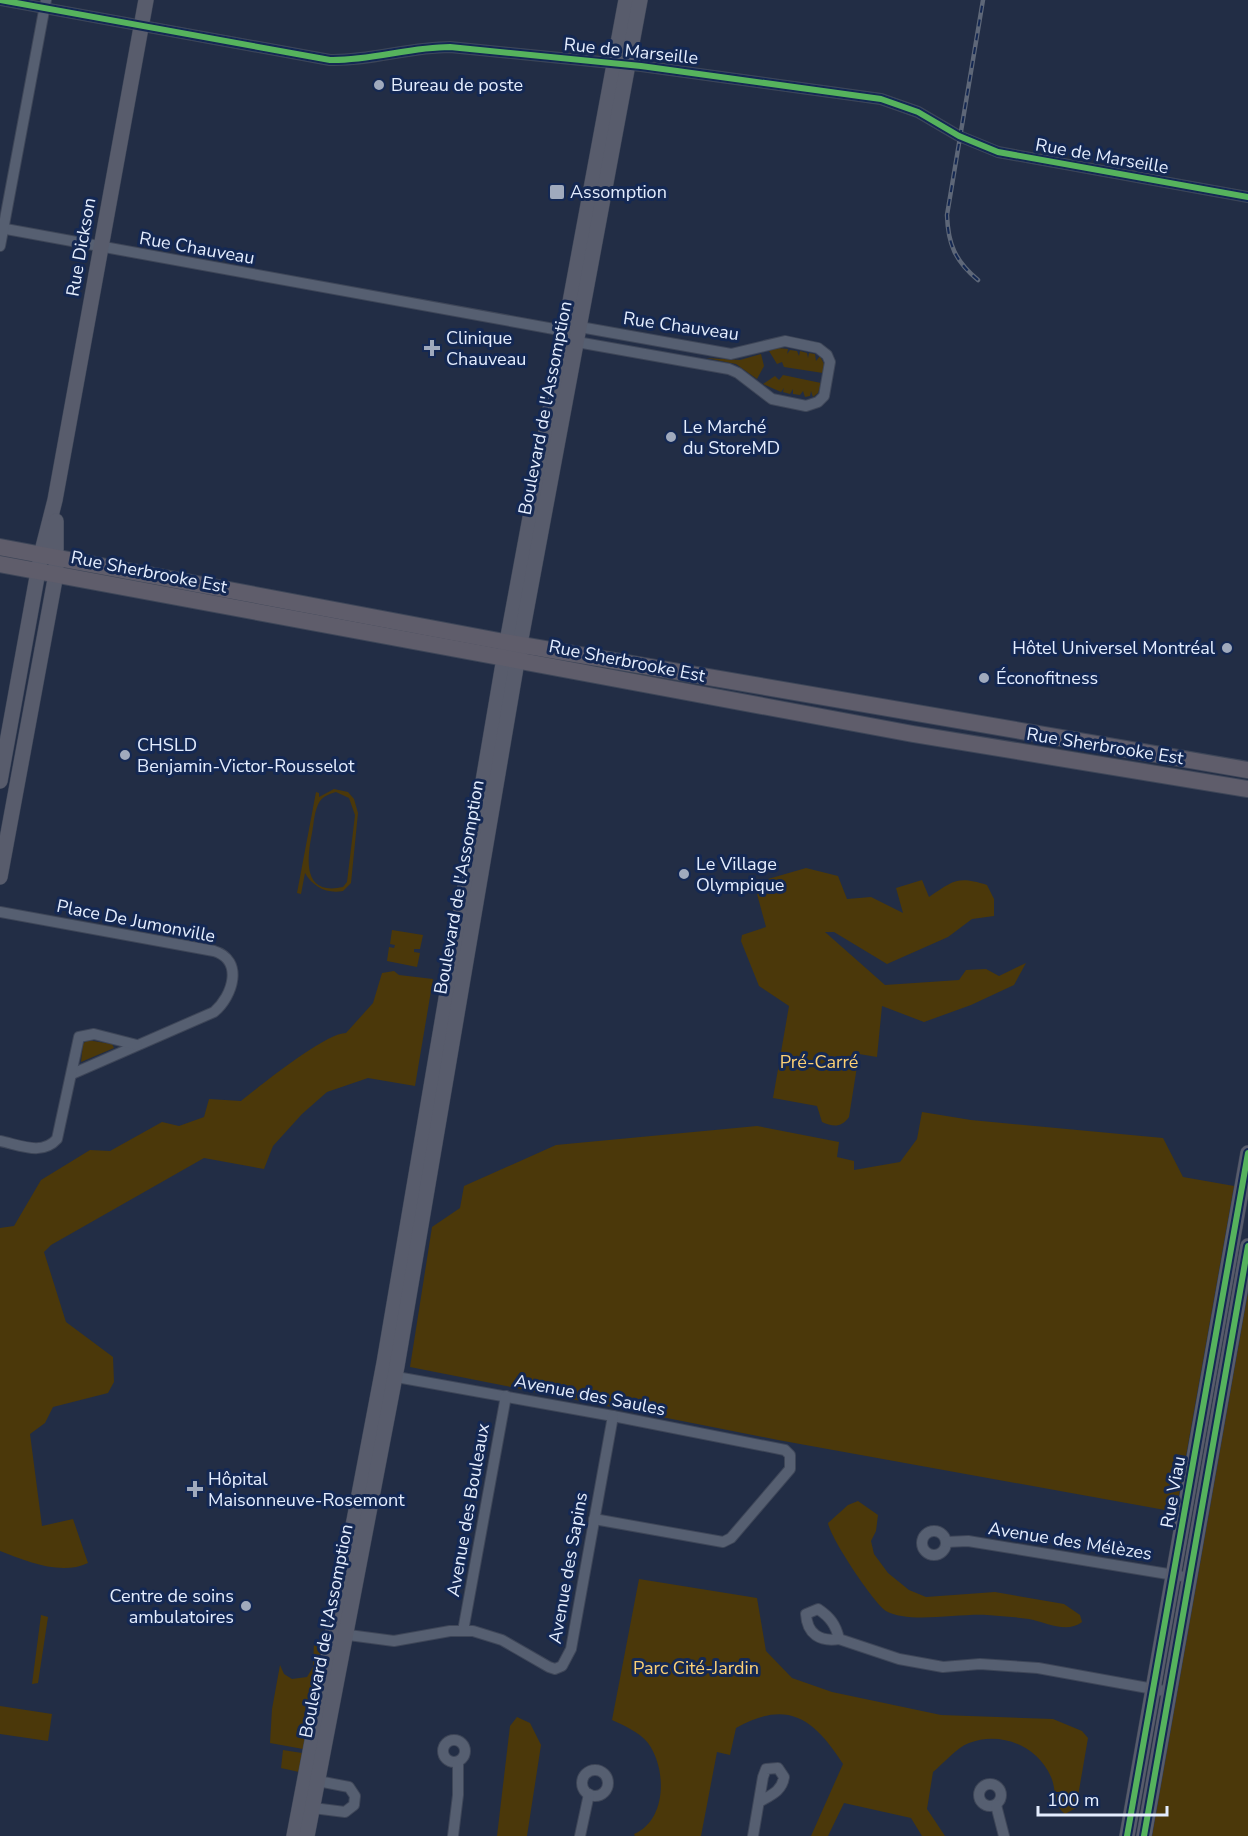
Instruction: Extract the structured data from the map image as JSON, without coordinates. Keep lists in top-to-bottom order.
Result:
{
  "streets": {
    "main road": [
      "Rue Dickson",
      "Boulevard de l'Assomption",
      "Rue Sherbrooke Est",
      "Rue Viau"
    ],
    "street": [
      "Rue de Marseille",
      "Rue Chauveau",
      "Place De Jumonville",
      "Avenue des Saules",
      "Avenue des Bouleaux",
      "Avenue des Mélèzes",
      "Avenue des Sapins"
    ]
  },
  "crossings": [
    ["Rue de Marseille", "Rue Dickson"],
    ["Rue de Marseille", "Boulevard de l'Assomption"],
    ["Rue Dickson", "Rue Chauveau"],
    ["Rue Dickson", "Rue Sherbrooke Est"],
    ["Rue Chauveau", "Boulevard de l'Assomption"],
    ["Boulevard de l'Assomption", "Rue Sherbrooke Est"],
    ["Boulevard de l'Assomption", "Avenue des Saules"],
    ["Boulevard de l'Assomption", "Avenue des Sapins"],
    ["Avenue des Saules", "Avenue des Bouleaux"],
    ["Avenue des Saules", "Avenue des Sapins"],
    ["Rue Viau", "Avenue des Mélèzes"],
    ["Avenue des Bouleaux", "Avenue des Sapins"]
  ],
  "parks": ["Pré-Carré", "Parc Cité-Jardin"],
  "places": {
    "other": [
      "Bureau de poste",
      "Le Marché du StoreMD",
      "Hôtel Universel Montréal",
      "Éconofitness",
      "CHSLD Benjamin-Victor-Rousselot",
      "Le Village Olympique",
      "Centre de soins ambulatoires"
    ],
    "transit": ["Assomption"],
    "health": ["Clinique Chauveau", "Hôpital Maisonneuve-Rosemont"]
  },
  "scale_bar": "100 m"
}
